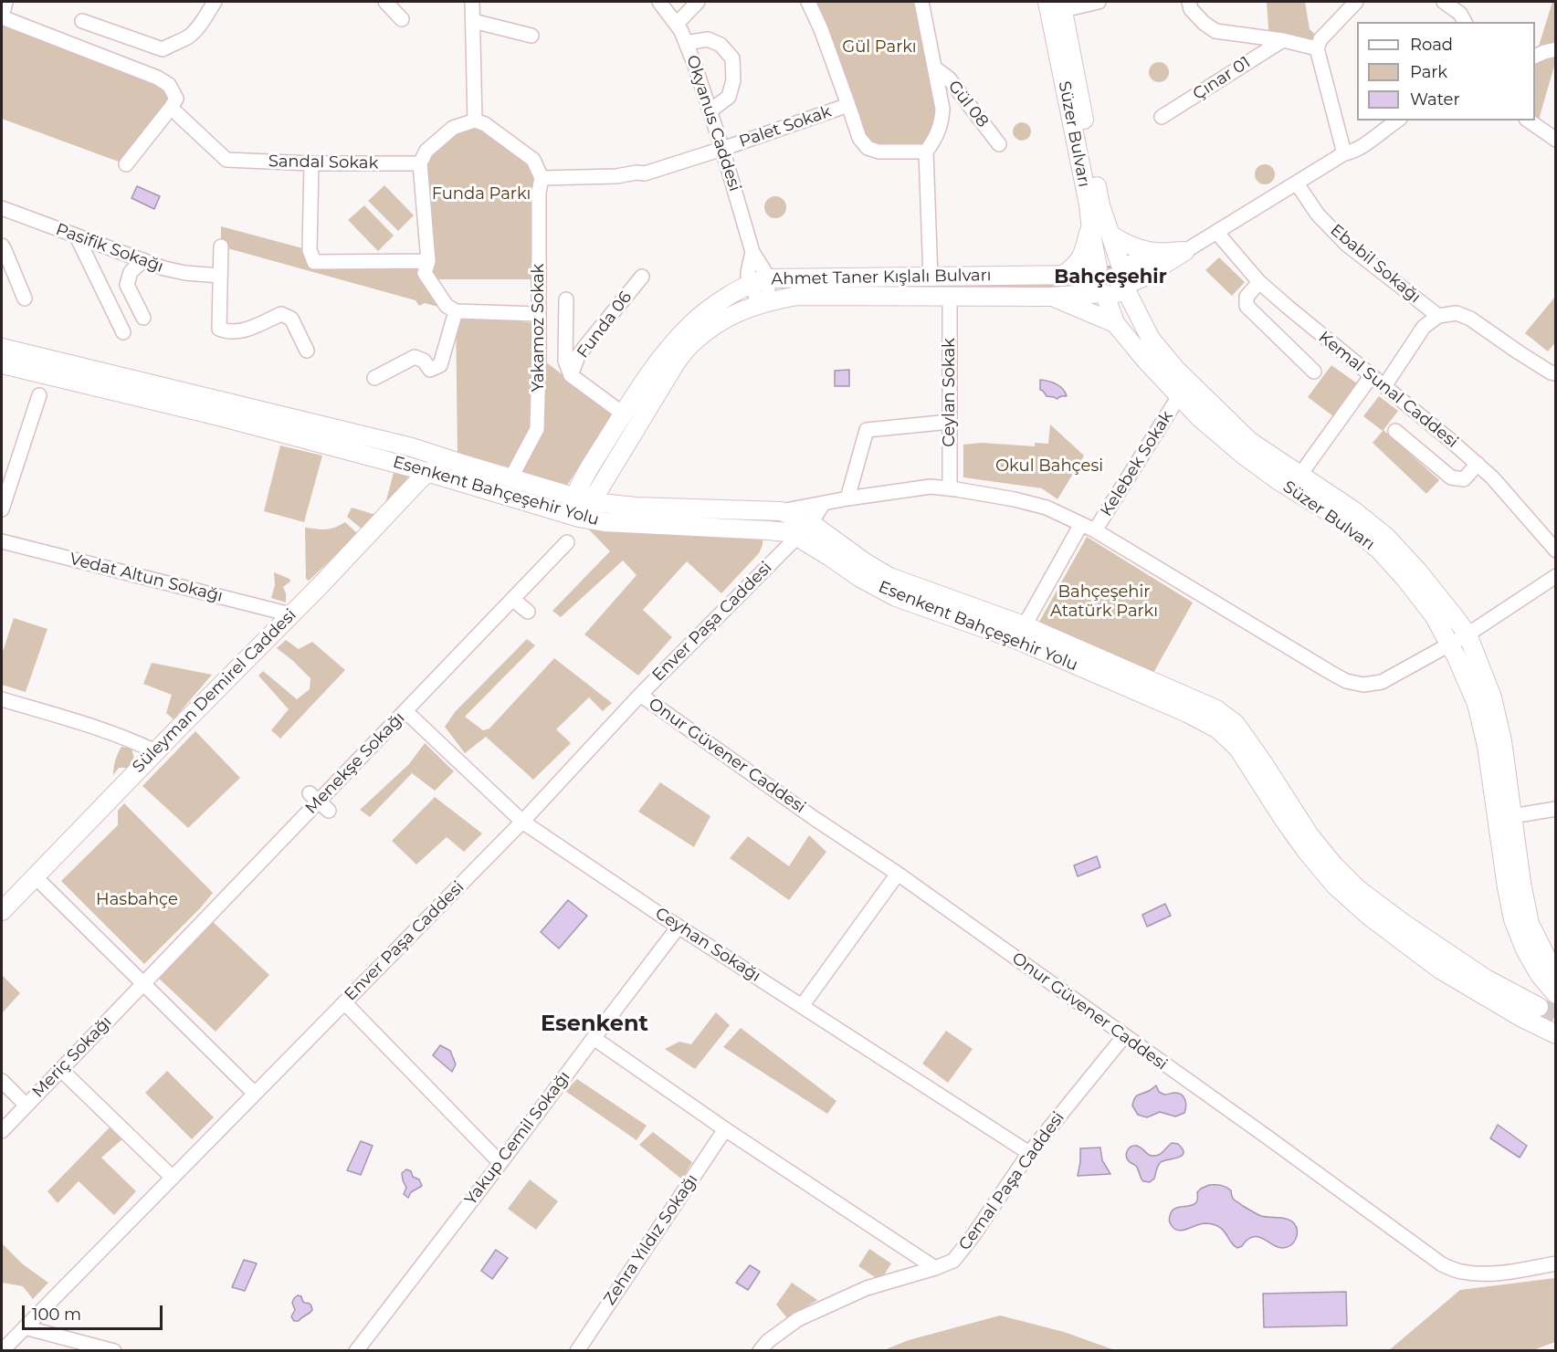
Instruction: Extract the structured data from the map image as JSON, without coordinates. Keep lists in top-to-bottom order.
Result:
{
  "streets": {
    "main road": [
      "Süzer Bulvarı",
      "Ahmet Taner Kışlalı Bulvarı",
      "Esenkent Bahçeşehir Yolu",
      "Süleyman Demirel Caddesi"
    ],
    "street": [
      "Çınar 01",
      "Gül 08",
      "Okyanus Caddesi",
      "Palet Sokak",
      "Sandal Sokak",
      "Pasifik Sokağı",
      "Ebabil Sokağı",
      "Funda 06",
      "Yakamoz Sokak",
      "Kemal Sunal Caddesi",
      "Ceylan Sokak",
      "Kelebek Sokak",
      "Vedat Altun Sokağı",
      "Enver Paşa Caddesi",
      "Onur Güvener Caddesi",
      "Menekşe Sokağı",
      "Ceyhan Sokağı",
      "Meriç Sokağı",
      "Yakup Cemil Sokağı",
      "Cemal Paşa Caddesi",
      "Zehra Yıldız Sokağı"
    ]
  },
  "crossings": [
    ["Okyanus Caddesi", "Palet Sokak"],
    ["Palet Sokak", "Yakamoz Sokak"],
    ["Süzer Bulvarı", "Ahmet Taner Kışlalı Bulvarı"],
    ["Süzer Bulvarı", "Kelebek Sokak"],
    ["Ahmet Taner Kışlalı Bulvarı", "Funda 06"],
    ["Ahmet Taner Kışlalı Bulvarı", "Ceylan Sokak"],
    ["Ahmet Taner Kışlalı Bulvarı", "Esenkent Bahçeşehir Yolu"],
    ["Esenkent Bahçeşehir Yolu", "Enver Paşa Caddesi"],
    ["Esenkent Bahçeşehir Yolu", "Süleyman Demirel Caddesi"],
    ["Vedat Altun Sokağı", "Süleyman Demirel Caddesi"],
    ["Enver Paşa Caddesi", "Onur Güvener Caddesi"],
    ["Enver Paşa Caddesi", "Ceyhan Sokağı"],
    ["Onur Güvener Caddesi", "Cemal Paşa Caddesi"],
    ["Menekşe Sokağı", "Ceyhan Sokağı"],
    ["Menekşe Sokağı", "Meriç Sokağı"],
    ["Ceyhan Sokağı", "Yakup Cemil Sokağı"],
    ["Ceyhan Sokağı", "Cemal Paşa Caddesi"]
  ],
  "districts": ["Bahçeşehir", "Esenkent"],
  "parks": [
    "Gül Parkı",
    "Funda Parkı",
    "Okul Bahçesi",
    "Bahçeşehir Atatürk Parkı",
    "Hasbahçe"
  ],
  "legend": ["Road", "Park", "Water"],
  "scale_bar": "100 m"
}
